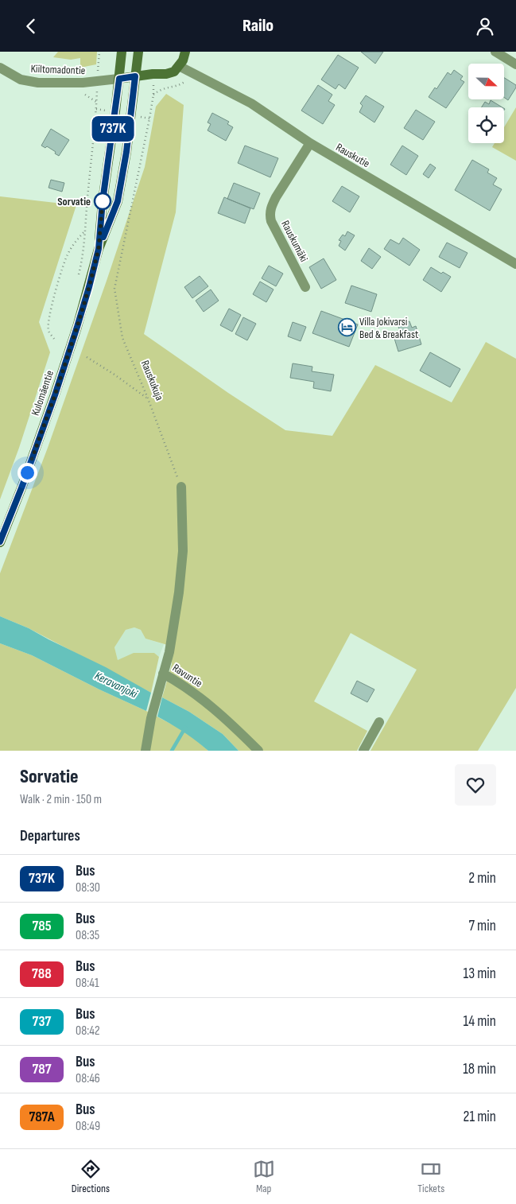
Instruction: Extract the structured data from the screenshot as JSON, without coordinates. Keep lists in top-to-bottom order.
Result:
{
  "streets": {
    "main road": ["Kulomäentie"],
    "street": [
      "Kiiltomadontie",
      "Rauskutie",
      "Rauskumäki",
      "Ravuntie"
    ],
    "path": ["Rauskukuja"]
  },
  "crossings": [
    ["Kiiltomadontie", "Kulomäentie"],
    ["Rauskutie", "Rauskumäki"]
  ],
  "water": ["Keravanjoki"],
  "places": {
    "other": ["Sorvatie"],
    "hotel": ["Villa Jokivarsi Bed & Breakfast"]
  },
  "lines": ["bus line 737K"],
  "north": "right",
  "page": {
    "header": "Railo",
    "on_map": "737K",
    "heading": [
      ["Sorvatie", "Walk · 2 min · 150 m"],
      "Departures"
    ],
    "list": [
      {
        "mark": "737K",
        "name": "Bus",
        "note": "08:30",
        "value": "2 min"
      },
      {
        "mark": "785",
        "name": "Bus",
        "note": "08:35",
        "value": "7 min"
      },
      {
        "mark": "788",
        "name": "Bus",
        "note": "08:41",
        "value": "13 min"
      },
      {
        "mark": "737",
        "name": "Bus",
        "note": "08:42",
        "value": "14 min"
      },
      {
        "mark": "787",
        "name": "Bus",
        "note": "08:46",
        "value": "18 min"
      },
      {
        "mark": "787A",
        "name": "Bus",
        "note": "08:49",
        "value": "21 min"
      }
    ],
    "tabs": ["Directions", "Map", "Tickets"]
  }
}
